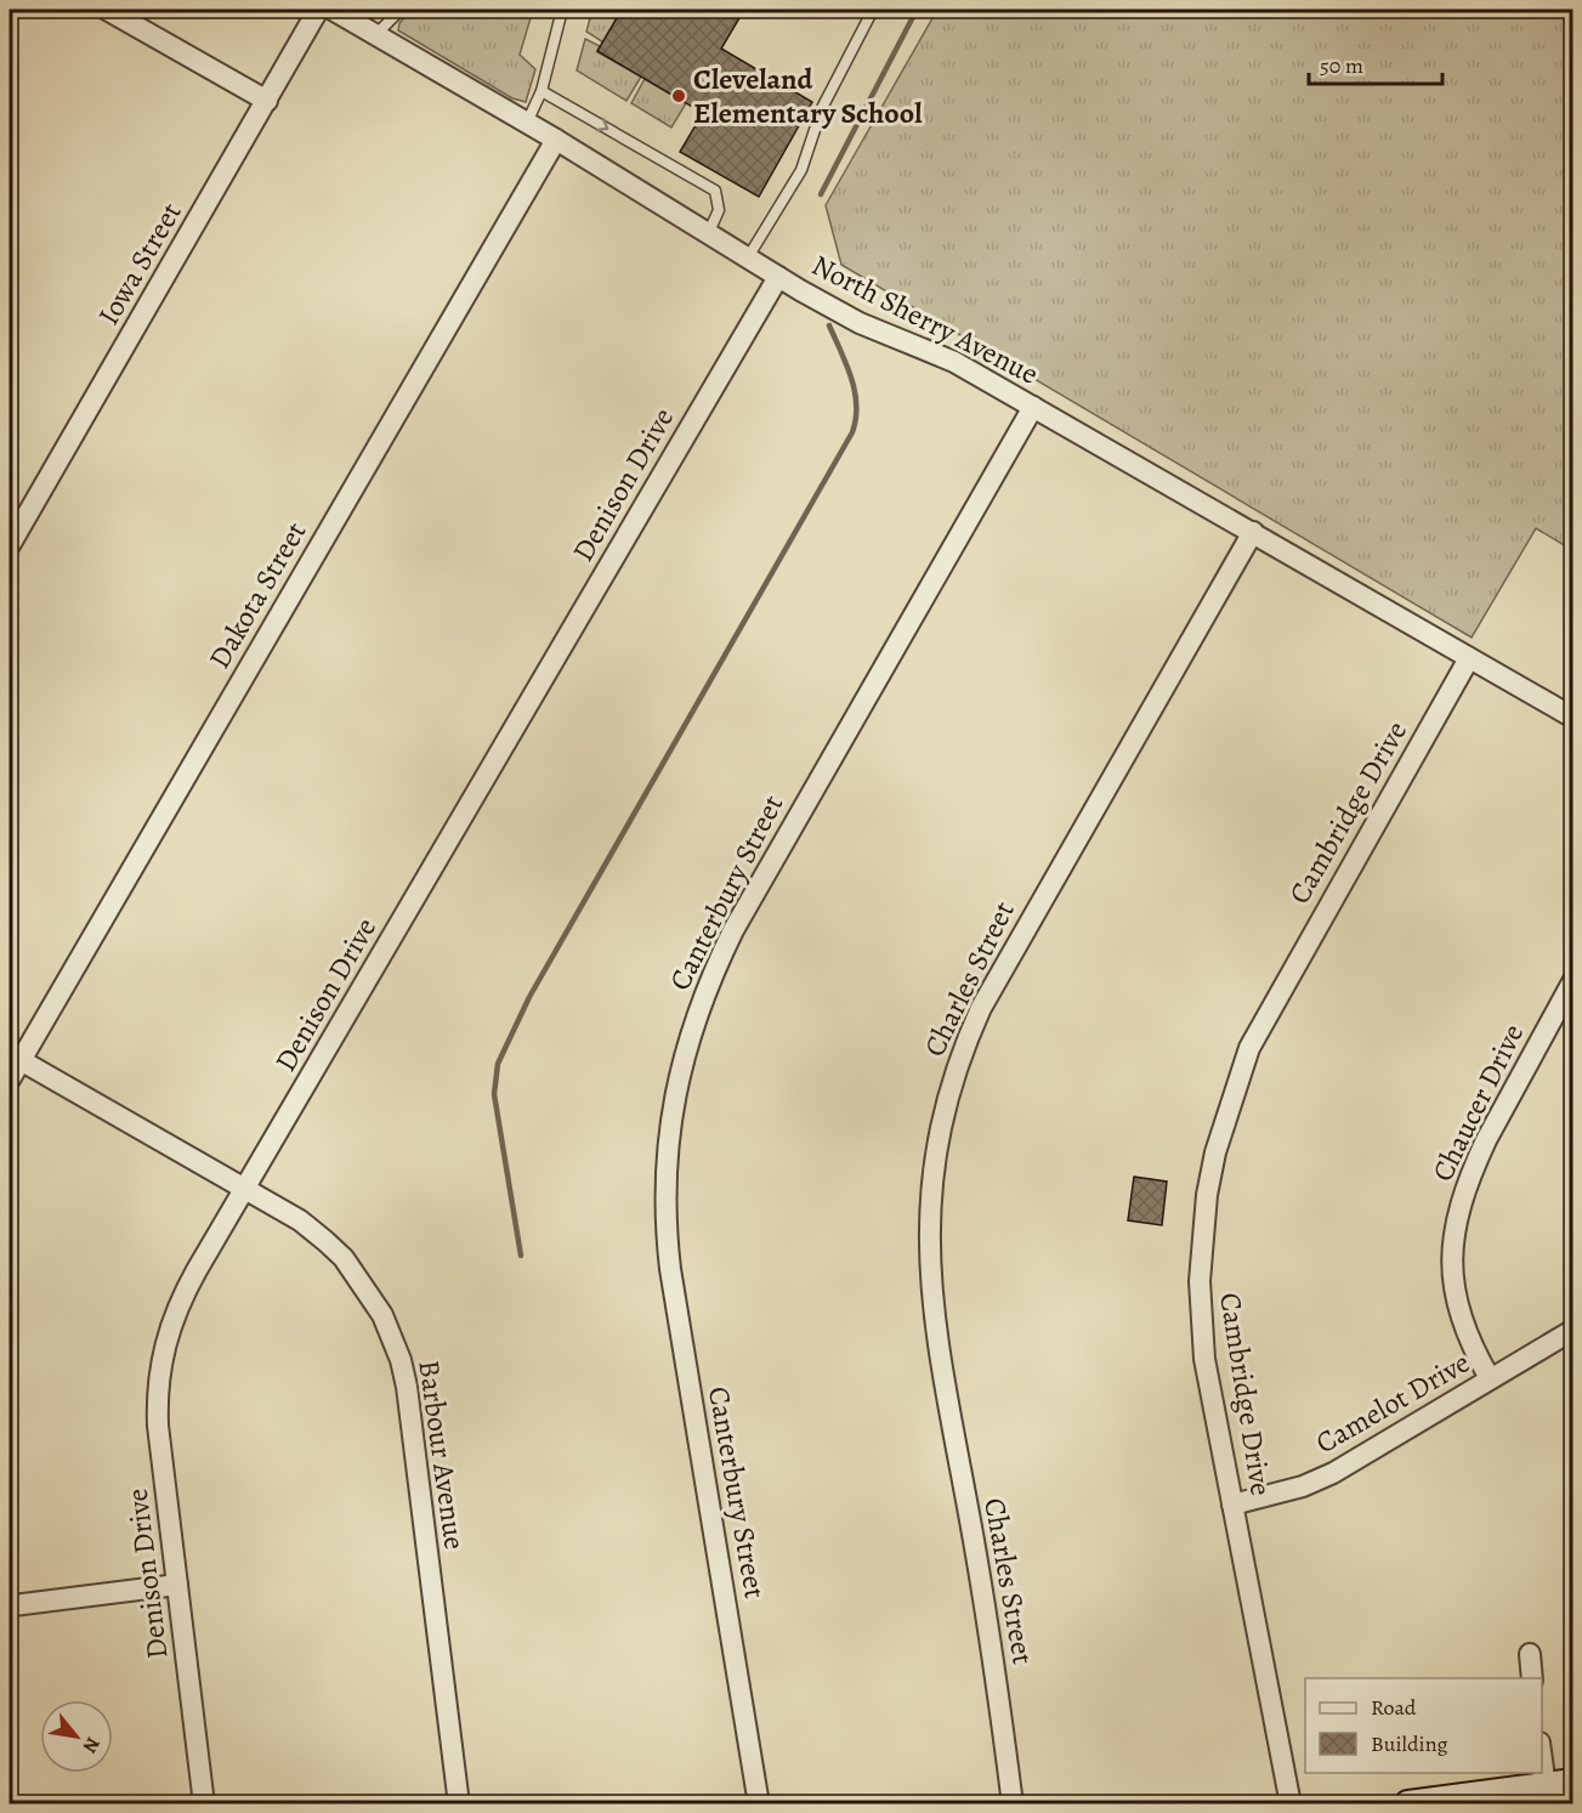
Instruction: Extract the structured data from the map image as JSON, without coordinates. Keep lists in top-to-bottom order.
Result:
{
  "streets": {
    "street": [
      "Iowa Street",
      "North Sherry Avenue",
      "Denison Drive",
      "Dakota Street",
      "Cambridge Drive",
      "Canterbury Street",
      "Charles Street",
      "Chaucer Drive",
      "Camelot Drive",
      "Barbour Avenue"
    ]
  },
  "crossings": [
    ["North Sherry Avenue", "Denison Drive"],
    ["North Sherry Avenue", "Dakota Street"],
    ["North Sherry Avenue", "Cambridge Drive"],
    ["North Sherry Avenue", "Canterbury Street"],
    ["North Sherry Avenue", "Charles Street"],
    ["Denison Drive", "Barbour Avenue"],
    ["Dakota Street", "Barbour Avenue"],
    ["Cambridge Drive", "Camelot Drive"],
    ["Chaucer Drive", "Camelot Drive"]
  ],
  "places": ["Cleveland Elementary School"],
  "legend": ["Road", "Building"],
  "scale_bar": "50 m",
  "north": "bottom right"
}
